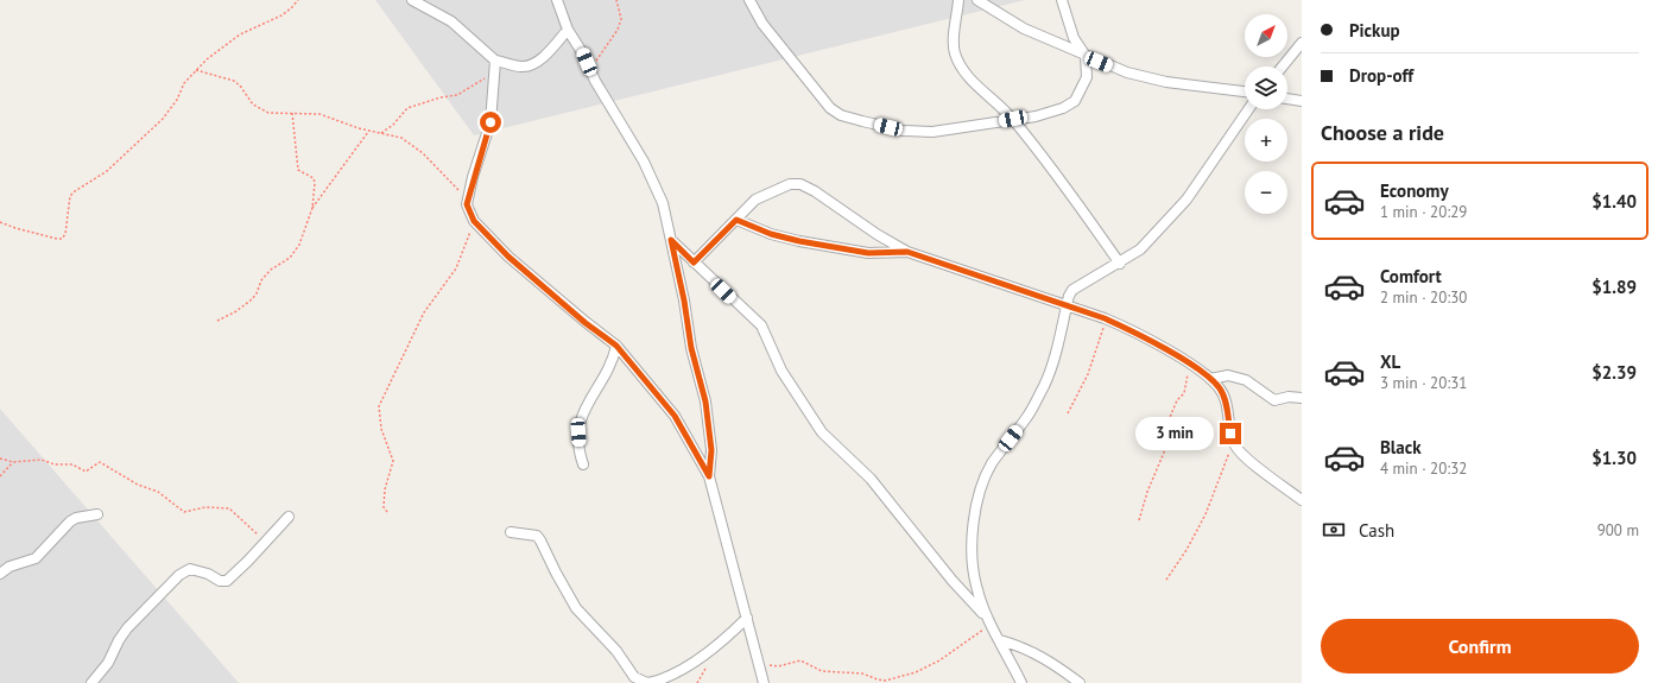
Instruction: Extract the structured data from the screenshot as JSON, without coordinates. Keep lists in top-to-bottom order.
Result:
{
  "north": "top right",
  "page": {
    "banner": ["Pickup", "Drop-off"],
    "map_buttons": ["+", "−"],
    "heading": "Choose a ride",
    "list": [
      {
        "name": "Economy",
        "note": "1 min · 20:29",
        "value": "$1.40"
      },
      {
        "name": "Comfort",
        "note": "2 min · 20:30",
        "value": "$1.89"
      },
      {
        "name": "XL",
        "note": "3 min · 20:31",
        "value": "$2.39"
      },
      {
        "name": "Black",
        "note": "4 min · 20:32",
        "value": "$1.30"
      }
    ],
    "bubble": "3 min",
    "pay": ["Cash", "900 m"],
    "buttons": "Confirm"
  }
}
